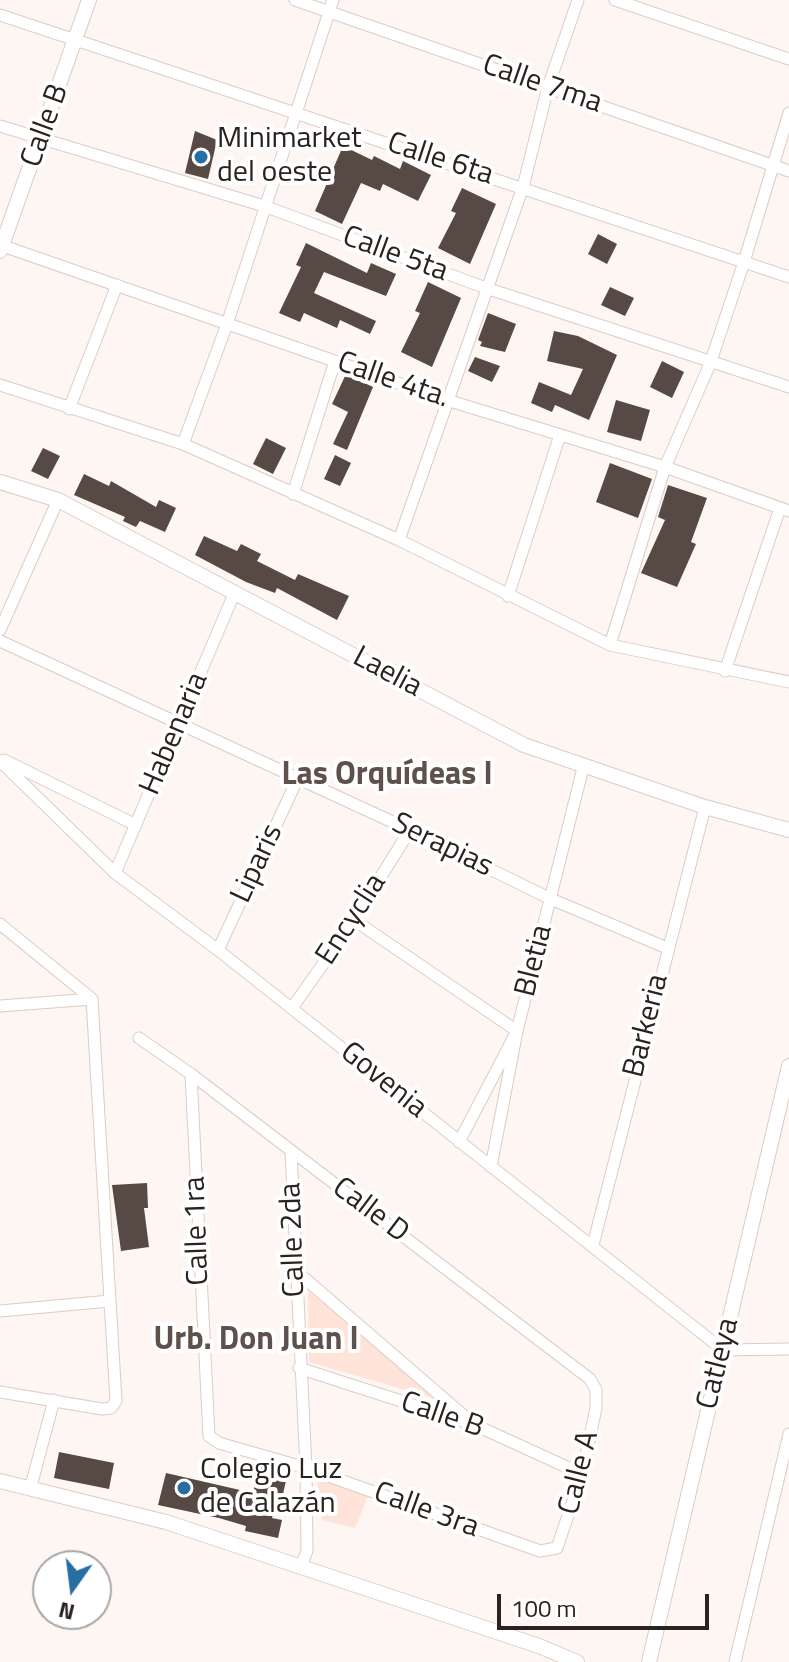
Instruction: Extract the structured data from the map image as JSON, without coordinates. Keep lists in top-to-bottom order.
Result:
{
  "streets": {
    "street": [
      "Calle 7ma",
      "Calle B",
      "Calle 6ta",
      "Calle 5ta",
      "Calle 4ta.",
      "Laelia",
      "Habenaria",
      "Serapias",
      "Liparis",
      "Encyclia",
      "Bletia",
      "Barkeria",
      "Govenia",
      "Calle D",
      "Calle 1ra",
      "Calle 2da",
      "Catleya",
      "Calle A",
      "Calle 3ra"
    ]
  },
  "crossings": [
    ["Calle B", "Calle 6ta"],
    ["Calle B", "Calle 5ta"],
    ["Calle B", "Calle 4ta."],
    ["Calle B", "Calle 2da"],
    ["Calle B", "Calle A"],
    ["Laelia", "Habenaria"],
    ["Laelia", "Bletia"],
    ["Laelia", "Barkeria"],
    ["Habenaria", "Serapias"],
    ["Habenaria", "Govenia"],
    ["Serapias", "Liparis"],
    ["Serapias", "Encyclia"],
    ["Serapias", "Bletia"],
    ["Serapias", "Barkeria"],
    ["Liparis", "Govenia"],
    ["Encyclia", "Govenia"],
    ["Bletia", "Govenia"],
    ["Barkeria", "Govenia"],
    ["Govenia", "Catleya"],
    ["Calle D", "Calle 1ra"],
    ["Calle D", "Calle 2da"],
    ["Calle D", "Calle A"],
    ["Calle 1ra", "Calle 3ra"],
    ["Calle 2da", "Calle 3ra"],
    ["Calle A", "Calle 3ra"]
  ],
  "districts": ["Las Orquídeas I", "Urb. Don Juan I"],
  "places": ["Minimarket del oeste", "Colegio Luz de Calazán"],
  "scale_bar": "100 m",
  "north": "bottom"
}
